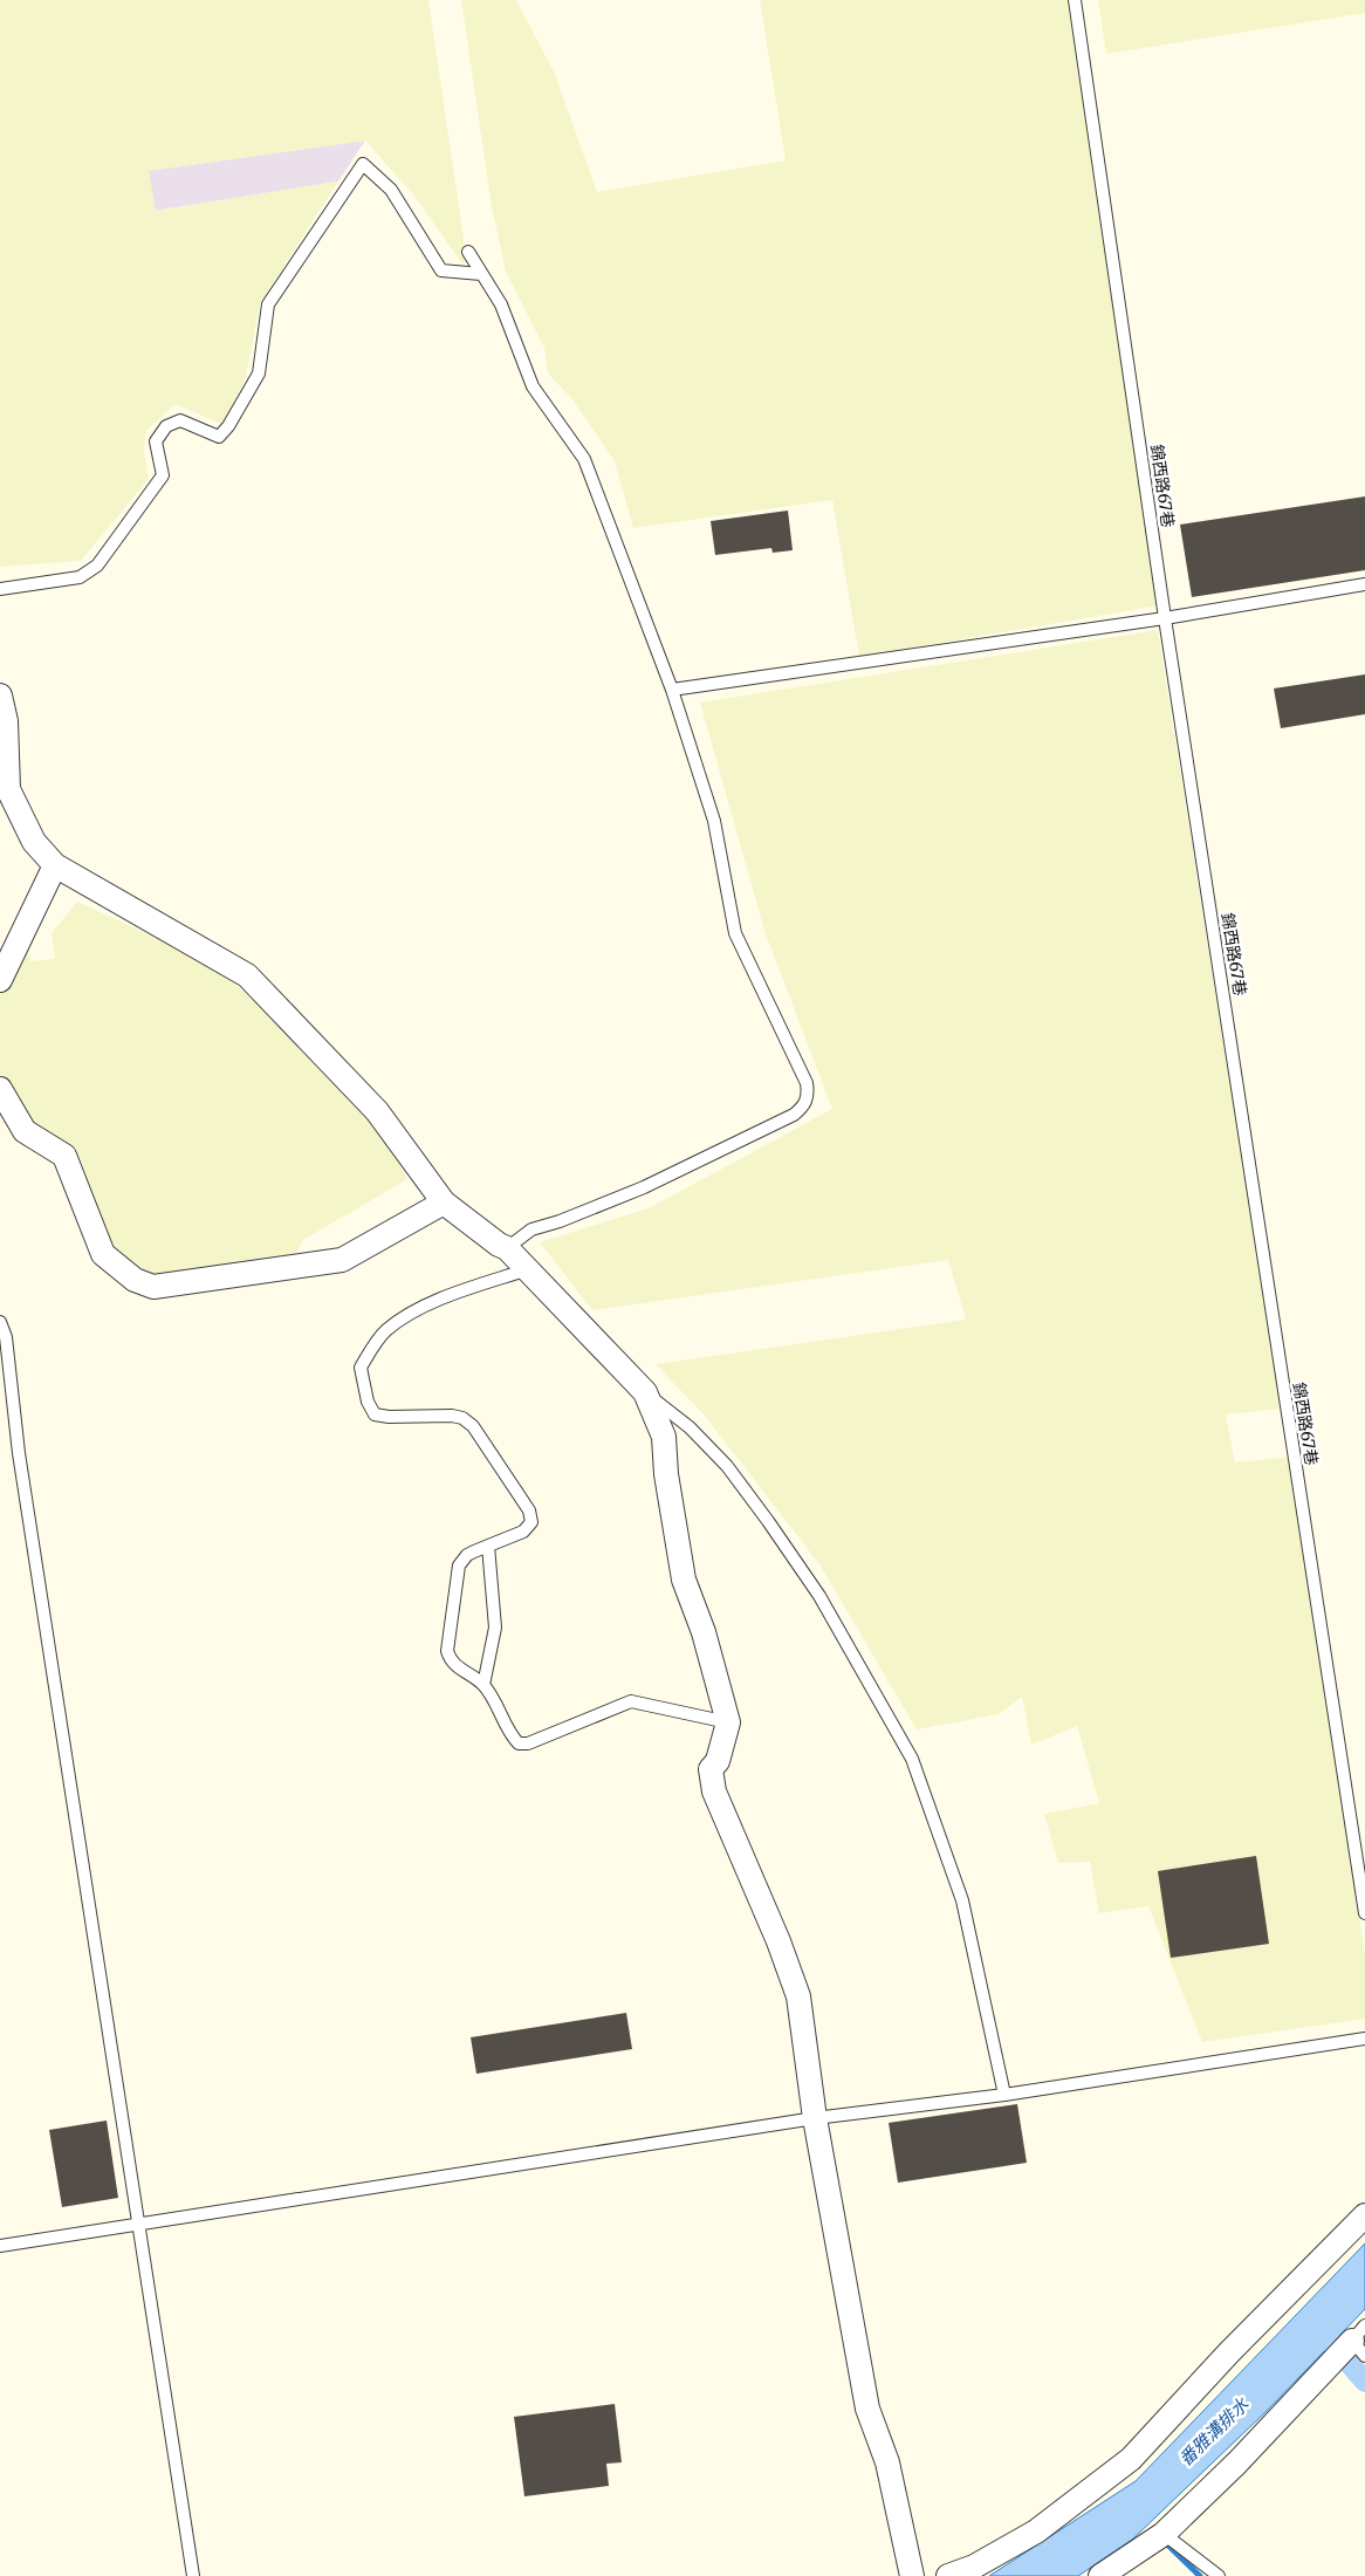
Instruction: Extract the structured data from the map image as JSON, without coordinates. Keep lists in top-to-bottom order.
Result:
{
  "streets": {
    "lane": ["錦西路67巷"]
  },
  "water": ["番雅溝排水"]
}
